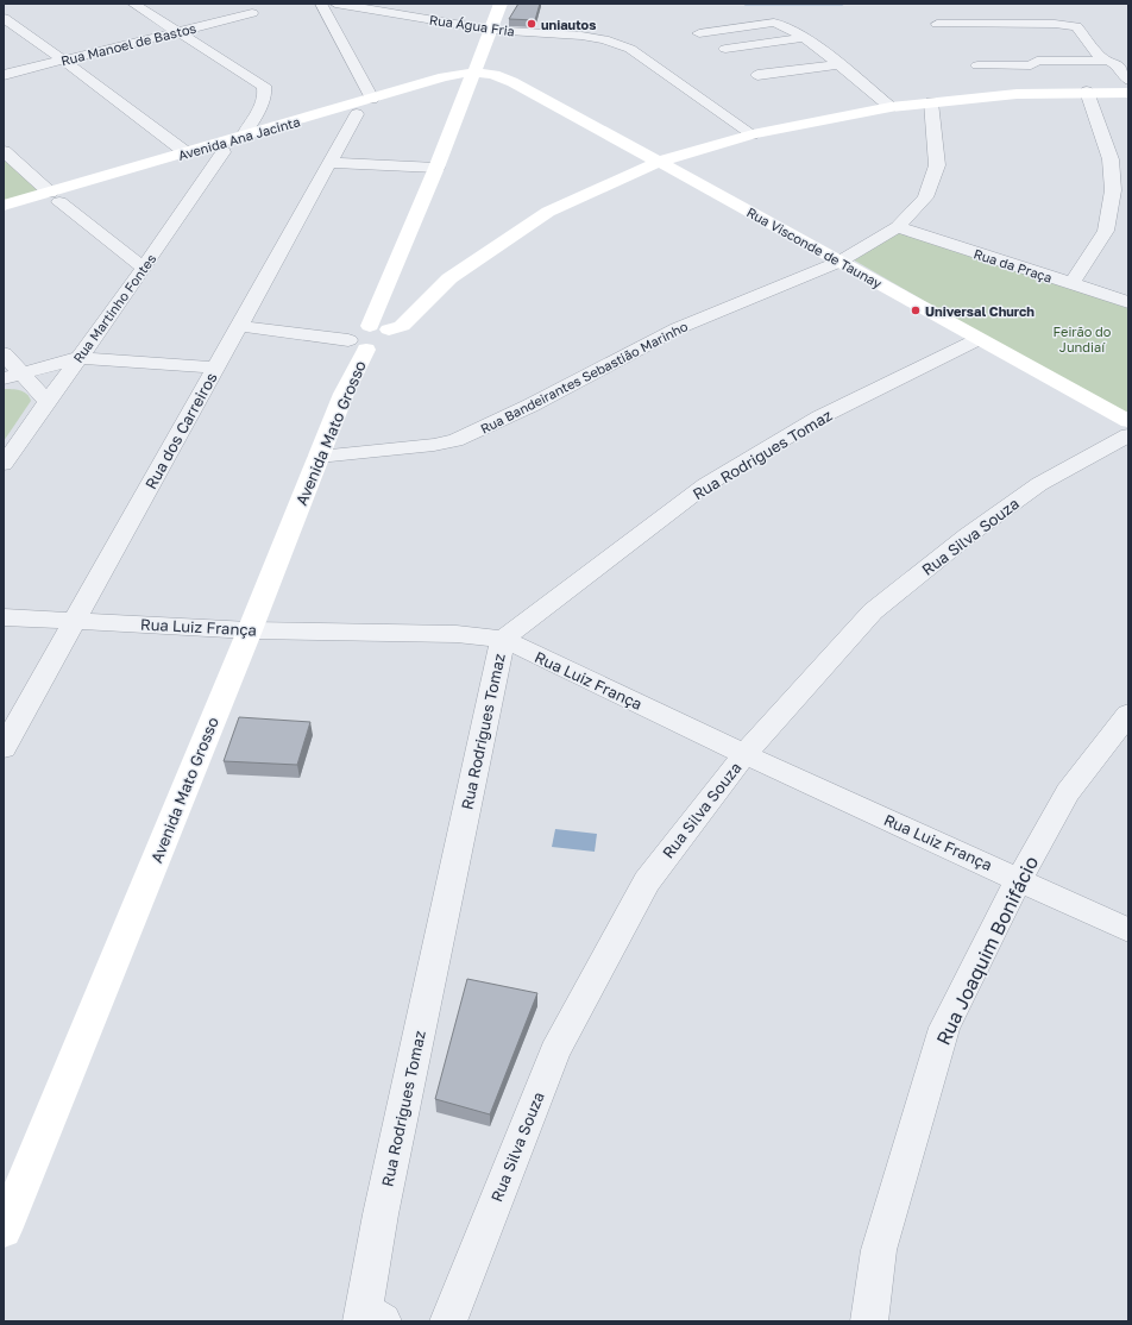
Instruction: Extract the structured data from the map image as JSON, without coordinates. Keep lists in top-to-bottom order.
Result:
{
  "streets": {
    "main road": ["Avenida Ana Jacinta", "Rua Visconde de Taunay", "Avenida Mato Grosso"],
    "street": [
      "Rua Água Fria",
      "Rua Manoel de Bastos",
      "Rua da Praça",
      "Rua Martinho Fontes",
      "Rua Bandeirantes Sebastião Marinho",
      "Rua dos Carreiros",
      "Rua Rodrigues Tomaz",
      "Rua Silva Souza",
      "Rua Luiz França",
      "Rua Joaquim Bonifácio"
    ]
  },
  "crossings": [
    ["Rua Água Fria", "Avenida Mato Grosso"],
    ["Avenida Ana Jacinta", "Rua Visconde de Taunay"],
    ["Avenida Ana Jacinta", "Rua Martinho Fontes"],
    ["Avenida Ana Jacinta", "Rua dos Carreiros"],
    ["Avenida Ana Jacinta", "Avenida Mato Grosso"],
    ["Rua Visconde de Taunay", "Rua Bandeirantes Sebastião Marinho"],
    ["Rua Visconde de Taunay", "Avenida Mato Grosso"],
    ["Rua Visconde de Taunay", "Rua Rodrigues Tomaz"],
    ["Rua da Praça", "Rua Bandeirantes Sebastião Marinho"],
    ["Rua Bandeirantes Sebastião Marinho", "Avenida Mato Grosso"],
    ["Rua dos Carreiros", "Rua Luiz França"],
    ["Avenida Mato Grosso", "Rua Luiz França"],
    ["Rua Rodrigues Tomaz", "Rua Luiz França"],
    ["Rua Silva Souza", "Rua Luiz França"],
    ["Rua Luiz França", "Rua Joaquim Bonifácio"]
  ],
  "parks": ["Feirão do Jundiaí"],
  "places": ["uniautos", "Universal Church"]
}
